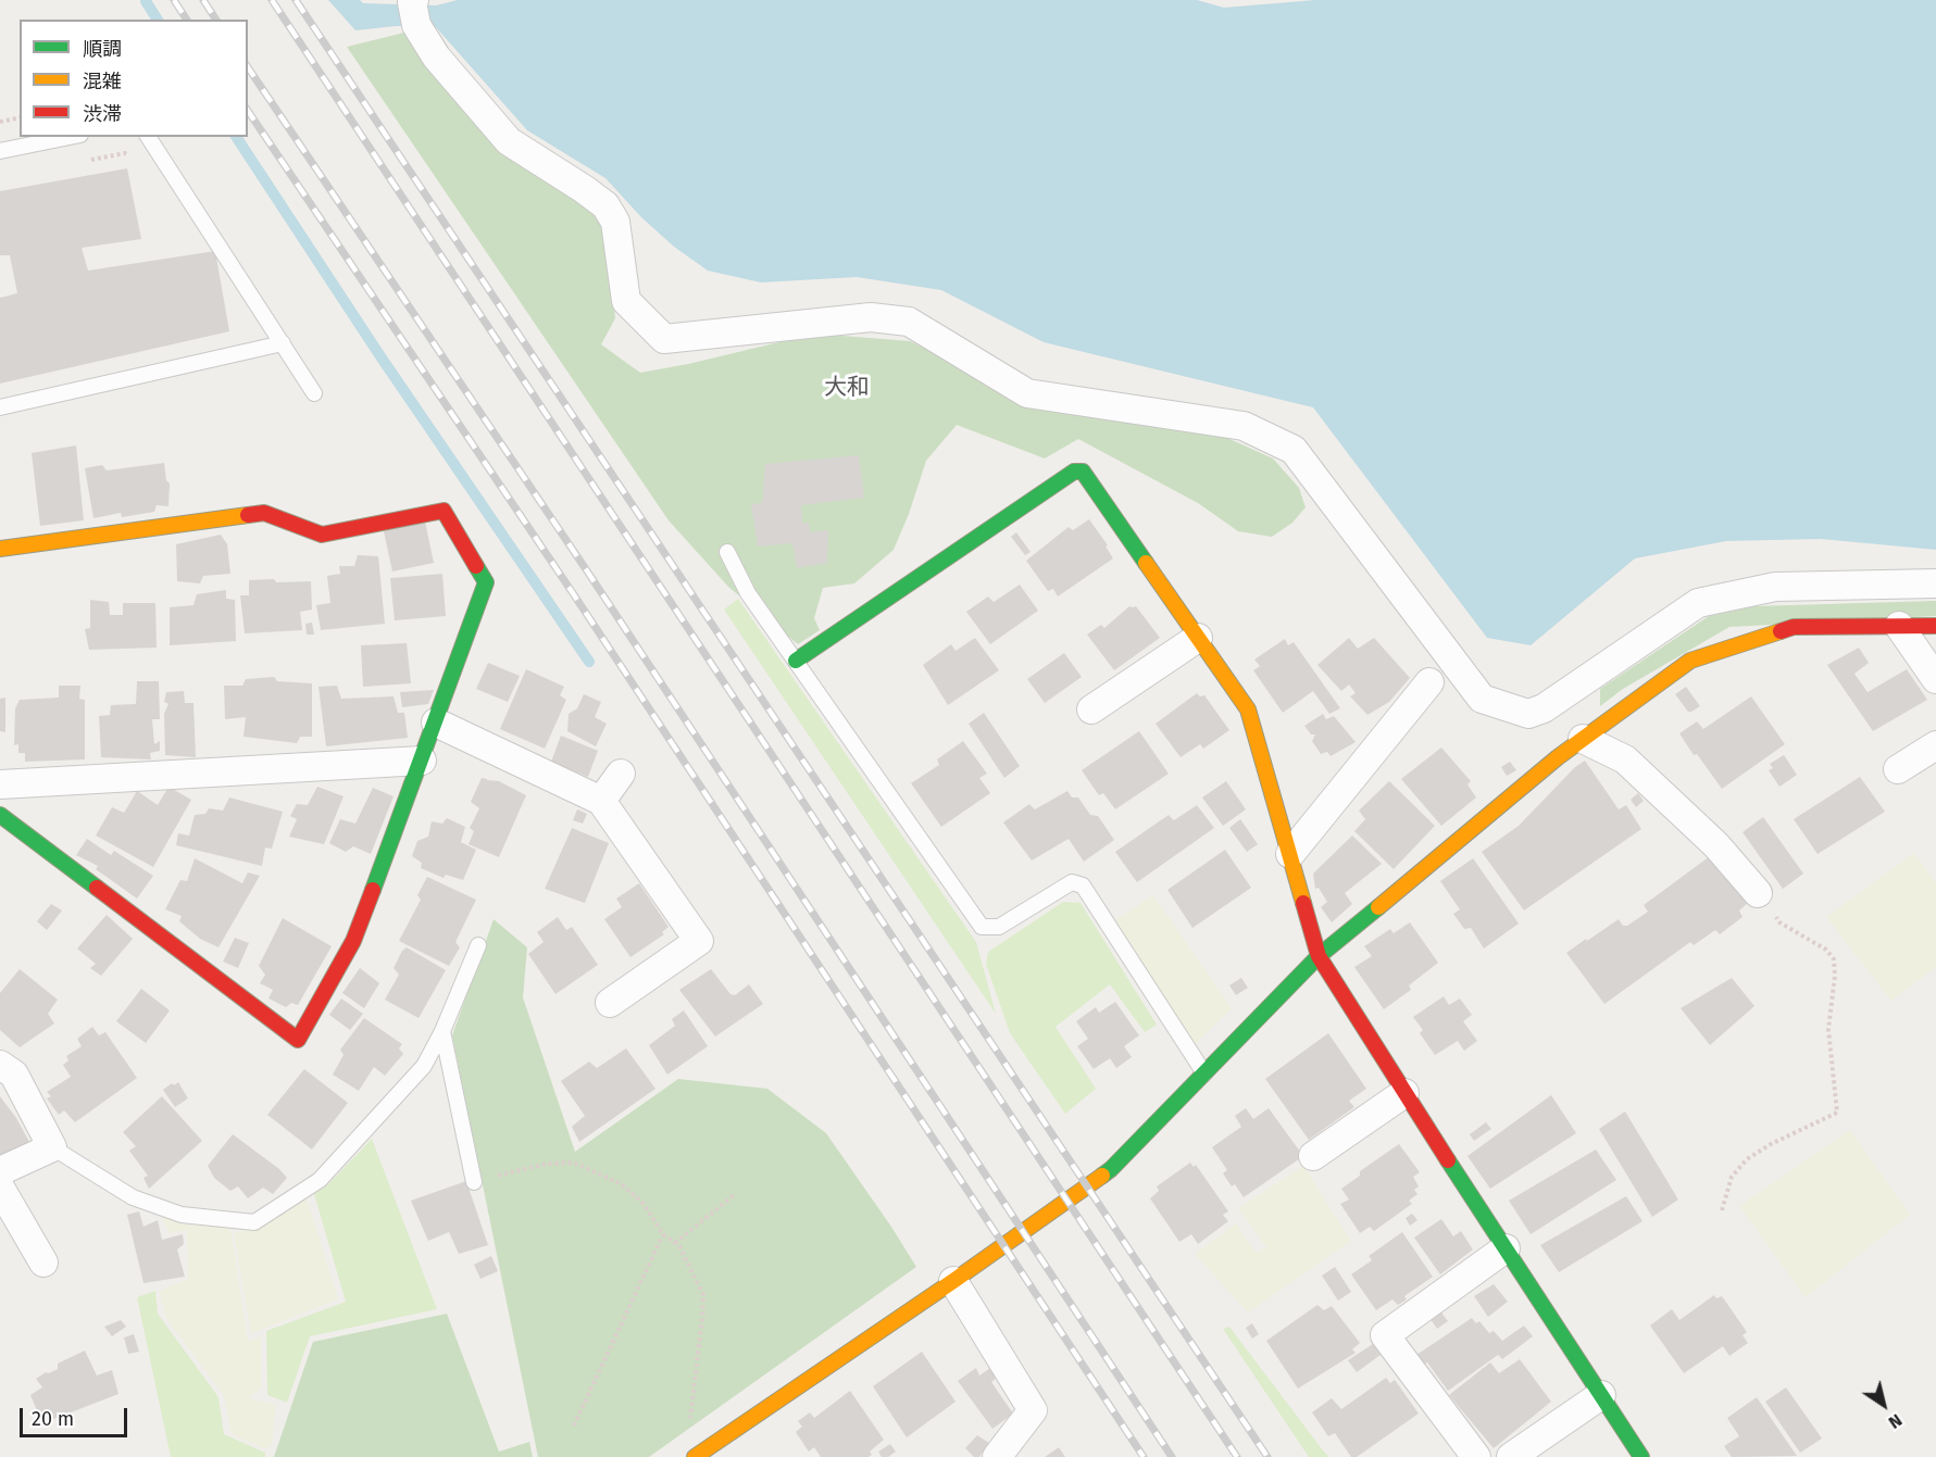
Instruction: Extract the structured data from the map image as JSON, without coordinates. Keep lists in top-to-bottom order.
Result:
{
  "districts": ["大和"],
  "legend": ["順調", "混雑", "渋滞"],
  "scale_bar": "20 m",
  "north": "bottom right"
}
